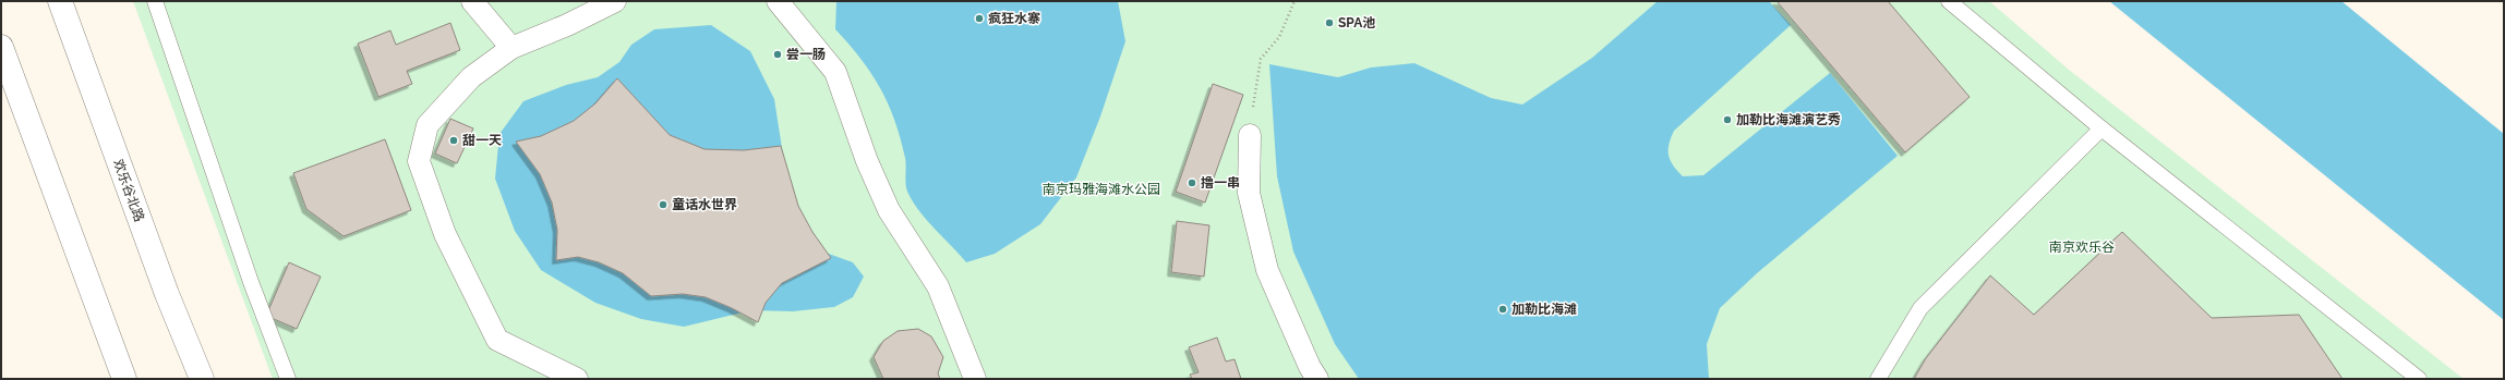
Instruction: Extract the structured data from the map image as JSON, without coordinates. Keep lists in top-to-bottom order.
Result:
{
  "streets": {
    "main road": ["欢乐谷北路"]
  },
  "parks": ["南京玛雅海滩水公园", "南京欢乐谷"],
  "places": [
    "疯狂水寨",
    "SPA池",
    "尝一肠",
    "加勒比海滩演艺秀",
    "甜一天",
    "撸一串",
    "童话水世界",
    "加勒比海滩"
  ]
}
